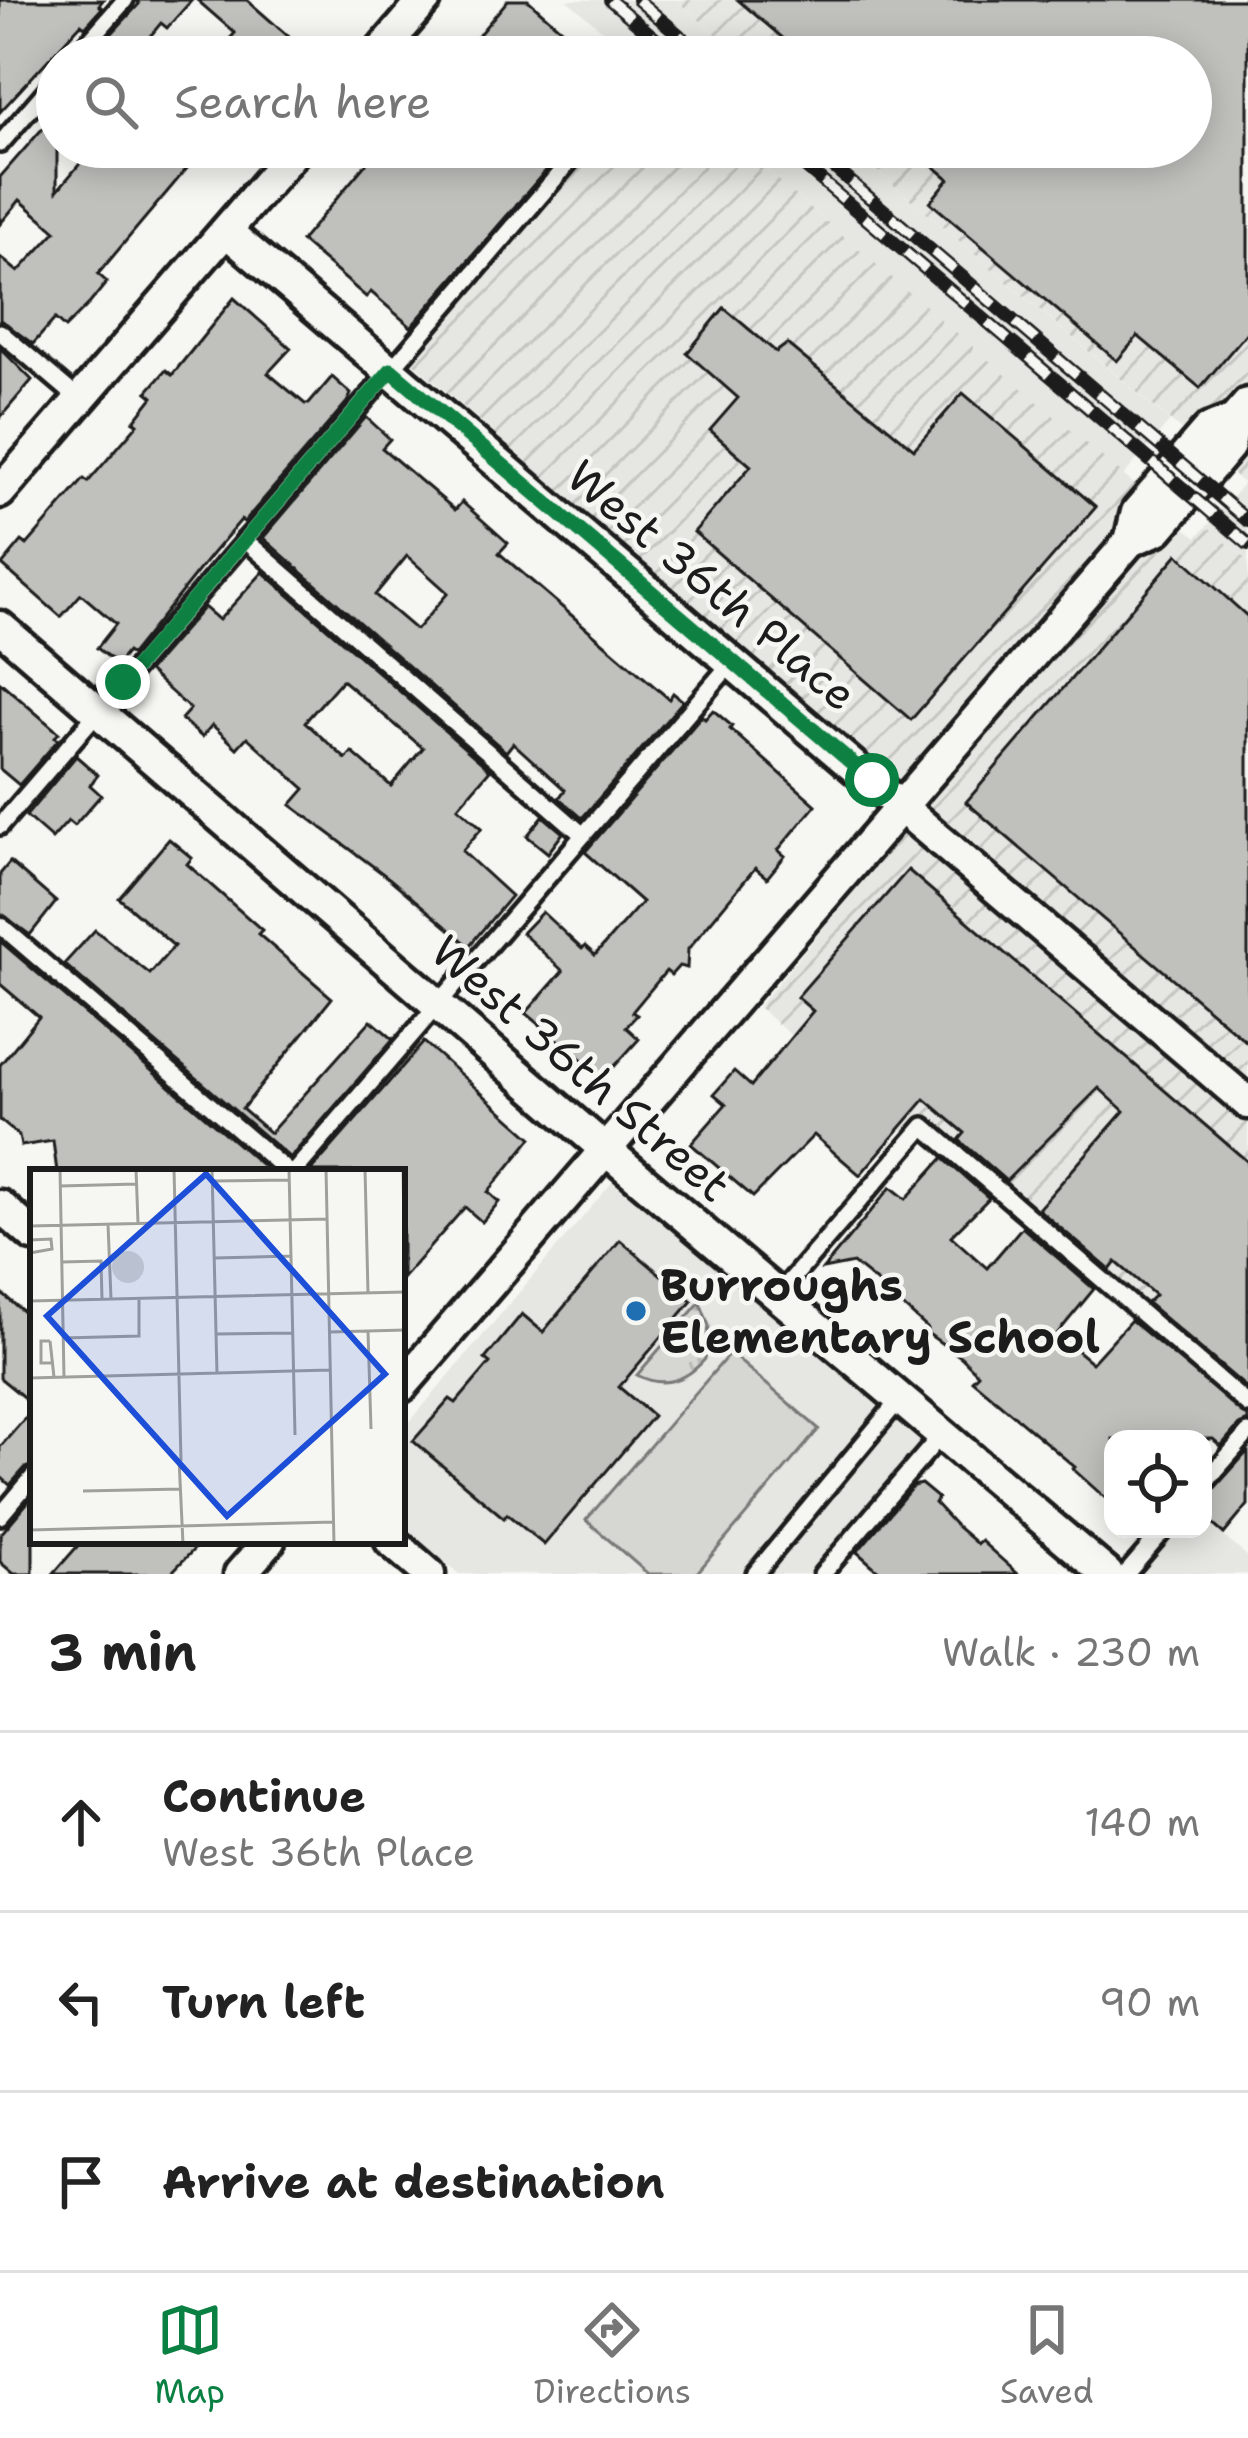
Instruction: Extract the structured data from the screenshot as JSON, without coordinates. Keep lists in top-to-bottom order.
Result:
{
  "streets": {
    "street": ["West 36th Place", "West 36th Street"]
  },
  "places": ["Burroughs Elementary School"],
  "page": {
    "search": "Search here",
    "heading": ["3 min", "Walk · 230 m"],
    "list": [
      ["Continue", "West 36th Place", "140 m"],
      ["Turn left", "90 m"],
      "Arrive at destination"
    ],
    "nav": ["Map", "Directions", "Saved"]
  }
}
